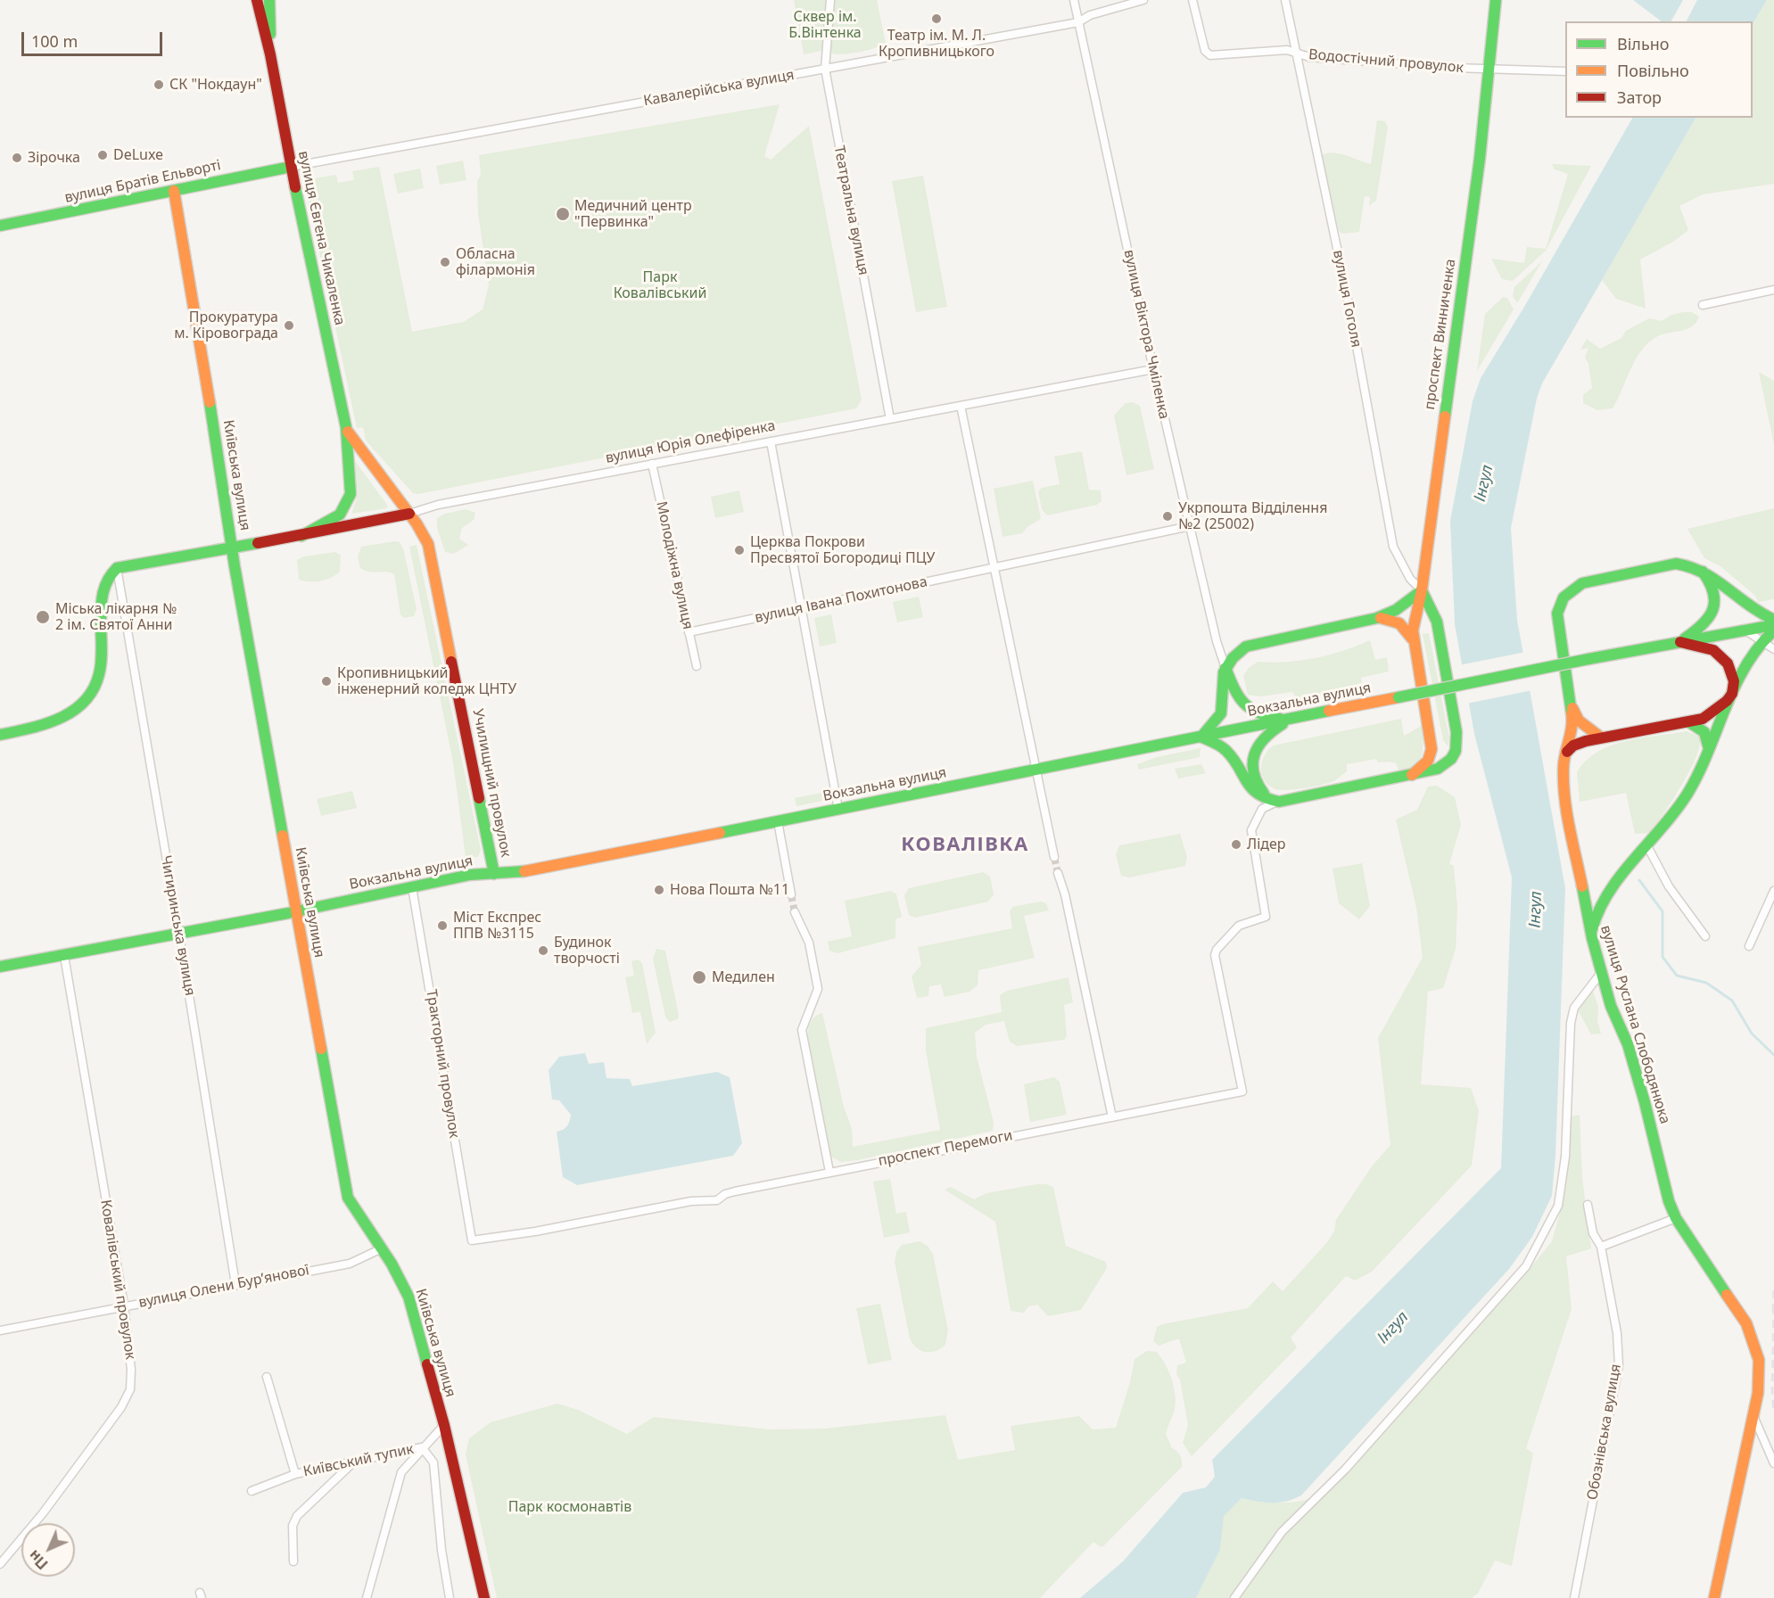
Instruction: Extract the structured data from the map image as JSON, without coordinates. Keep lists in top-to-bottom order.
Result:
{
  "streets": {
    "main road": [
      "вулиця Братів Ельворті",
      "вулиця Євгена Чикаленка",
      "проспект Винниченка",
      "вулиця Юрія Олефіренка",
      "Київська вулиця",
      "Вокзальна вулиця",
      "Училищний провулок",
      "вулиця Руслана Слободянюка"
    ],
    "street": [
      "Водостічний провулок",
      "Кавалерійська вулиця",
      "Театральна вулиця",
      "вулиця Гоголя",
      "вулиця Віктора Чміленка",
      "Молодіжна вулиця",
      "вулиця Івана Похитонова",
      "Чигиринська вулиця",
      "Тракторний провулок",
      "проспект Перемоги",
      "Ковалівський провулок",
      "вулиця Олени Бурʼянової",
      "Обознівська вулиця",
      "Київський тупик"
    ]
  },
  "crossings": [
    ["Водостічний провулок", "вулиця Гоголя"],
    ["Водостічний провулок", "проспект Винниченка"],
    ["Кавалерійська вулиця", "вулиця Братів Ельворті"],
    ["Кавалерійська вулиця", "Театральна вулиця"],
    ["Кавалерійська вулиця", "вулиця Євгена Чикаленка"],
    ["Кавалерійська вулиця", "вулиця Віктора Чміленка"],
    ["вулиця Братів Ельворті", "вулиця Євгена Чикаленка"],
    ["вулиця Братів Ельворті", "Київська вулиця"],
    ["Театральна вулиця", "вулиця Юрія Олефіренка"],
    ["вулиця Євгена Чикаленка", "вулиця Юрія Олефіренка"],
    ["вулиця Євгена Чикаленка", "Училищний провулок"],
    ["вулиця Гоголя", "проспект Винниченка"],
    ["вулиця Віктора Чміленка", "вулиця Юрія Олефіренка"],
    ["вулиця Віктора Чміленка", "вулиця Івана Похитонова"],
    ["вулиця Юрія Олефіренка", "Київська вулиця"],
    ["вулиця Юрія Олефіренка", "Молодіжна вулиця"],
    ["вулиця Юрія Олефіренка", "Училищний провулок"],
    ["вулиця Юрія Олефіренка", "Чигиринська вулиця"],
    ["Київська вулиця", "Вокзальна вулиця"],
    ["Київська вулиця", "вулиця Олени Бурʼянової"],
    ["Молодіжна вулиця", "вулиця Івана Похитонова"],
    ["Вокзальна вулиця", "Училищний провулок"],
    ["Вокзальна вулиця", "Чигиринська вулиця"],
    ["Вокзальна вулиця", "Тракторний провулок"],
    ["Вокзальна вулиця", "Ковалівський провулок"],
    ["Чигиринська вулиця", "вулиця Олени Бурʼянової"],
    ["Тракторний провулок", "проспект Перемоги"],
    ["Ковалівський провулок", "вулиця Олени Бурʼянової"]
  ],
  "districts": ["КОВАЛІВКА"],
  "water": ["Інгул"],
  "parks": ["Сквер ім. Б.Вінтенка", "Парк Ковалівський", "Парк космонавтів"],
  "places": [
    "Театр ім. М. Л. Кропивницького",
    "СК \"Нокдаун\"",
    "DeLuxe",
    "Зірочка",
    "Медичний центр \"Первинка\"",
    "Обласна філармонія",
    "Прокуратура м. Кіровограда",
    "Укрпошта Відділення №2 (25002)",
    "Церква Покрови Пресвятої Богородиці ПЦУ",
    "Міська лікарня № 2 ім. Святої Анни",
    "Кропивницький інженерний коледж ЦНТУ",
    "Лідер",
    "Нова Пошта №11",
    "Міст Експрес ППВ №3115",
    "Будинок творчості",
    "Медилен"
  ],
  "legend": ["Вільно", "Повільно", "Затор"],
  "scale_bar": "100 m",
  "north": "bottom left"
}
